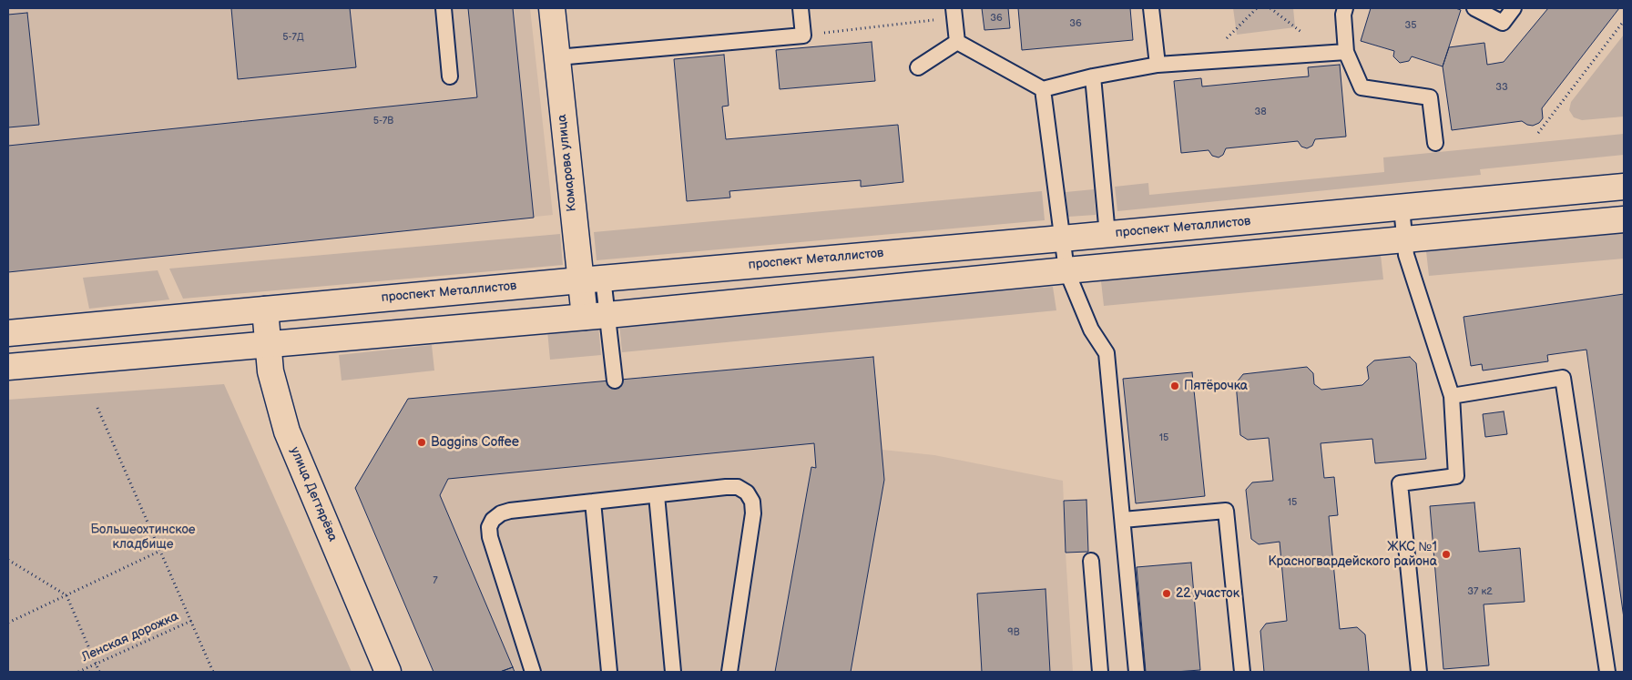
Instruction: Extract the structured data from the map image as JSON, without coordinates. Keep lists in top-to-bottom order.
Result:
{
  "streets": {
    "street": ["Комарова улица", "проспект Металлистов", "улица Дегтярёва"],
    "path": ["Ленская дорожка"]
  },
  "crossings": [
    ["Комарова улица", "проспект Металлистов"],
    ["проспект Металлистов", "улица Дегтярёва"]
  ],
  "parks": ["Большеохтинское кладбище"],
  "places": [
    "Пятёрочка",
    "Baggins Coffee",
    "ЖКС №1 Красногвардейского района",
    "22 участок"
  ],
  "house_numbers": [
    "36",
    "36",
    "35",
    "5-7Д",
    "33",
    "38",
    "5-7В",
    "15",
    "15",
    "7",
    "37 к2",
    "9В"
  ]
}
